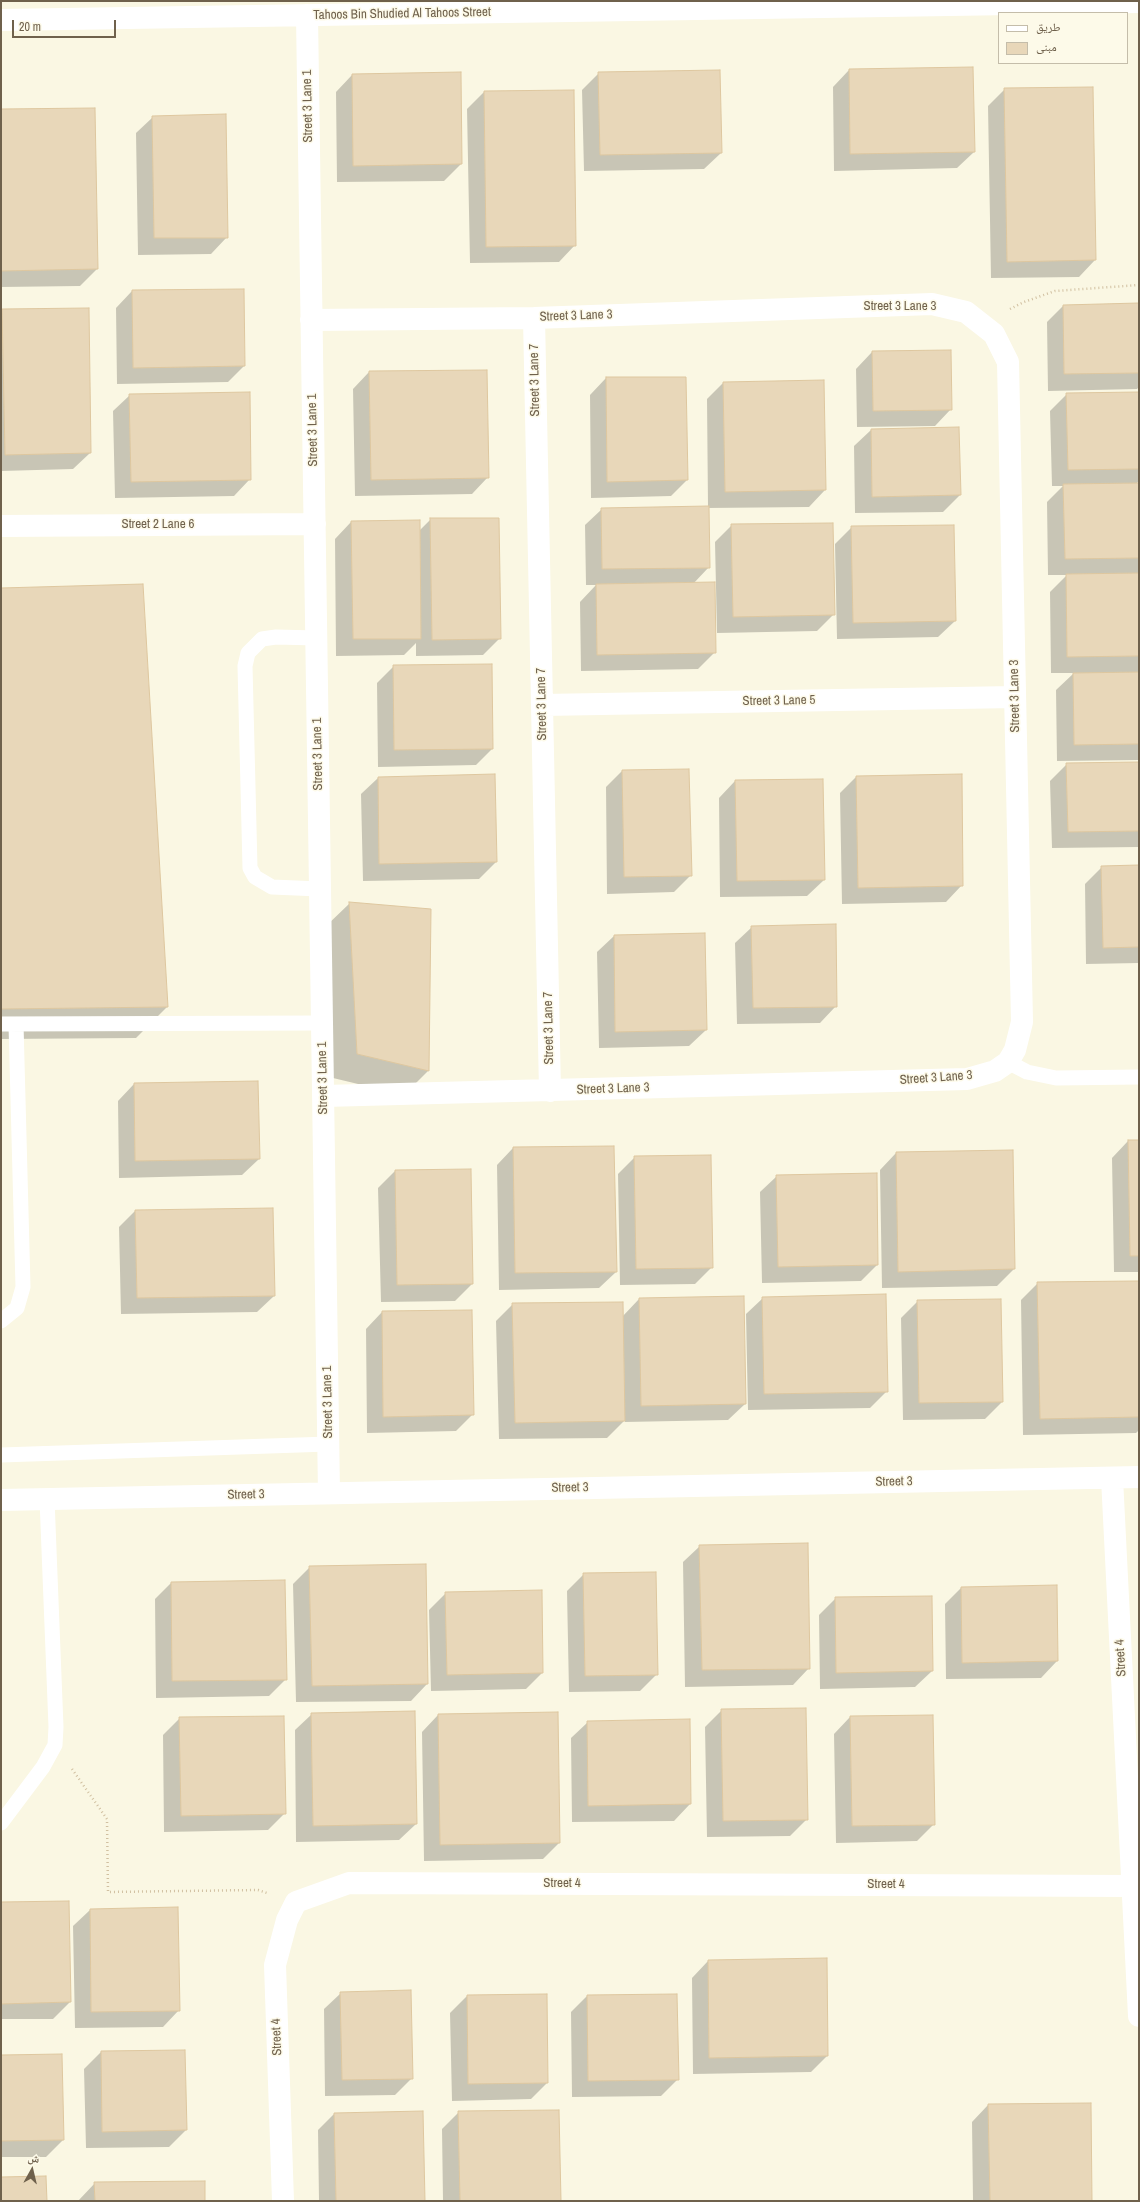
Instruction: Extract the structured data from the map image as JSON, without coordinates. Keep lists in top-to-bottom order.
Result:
{
  "streets": {
    "street": [
      "Tahoos Bin Shudied Al Tahoos Street",
      "Street 3 Lane 1",
      "Street 3 Lane 3",
      "Street 3 Lane 7",
      "Street 2 Lane 6",
      "Street 3 Lane 5",
      "Street 3",
      "Street 4"
    ]
  },
  "crossings": [
    ["Tahoos Bin Shudied Al Tahoos Street", "Street 3 Lane 1"],
    ["Street 3 Lane 1", "Street 3 Lane 3"],
    ["Street 3 Lane 1", "Street 2 Lane 6"],
    ["Street 3 Lane 1", "Street 3"],
    ["Street 3 Lane 3", "Street 3 Lane 7"],
    ["Street 3 Lane 3", "Street 3 Lane 5"],
    ["Street 3 Lane 7", "Street 3 Lane 5"],
    ["Street 3", "Street 4"]
  ],
  "legend": ["طريق", "مبنى"],
  "scale_bar": "20 m",
  "north": "top"
}
